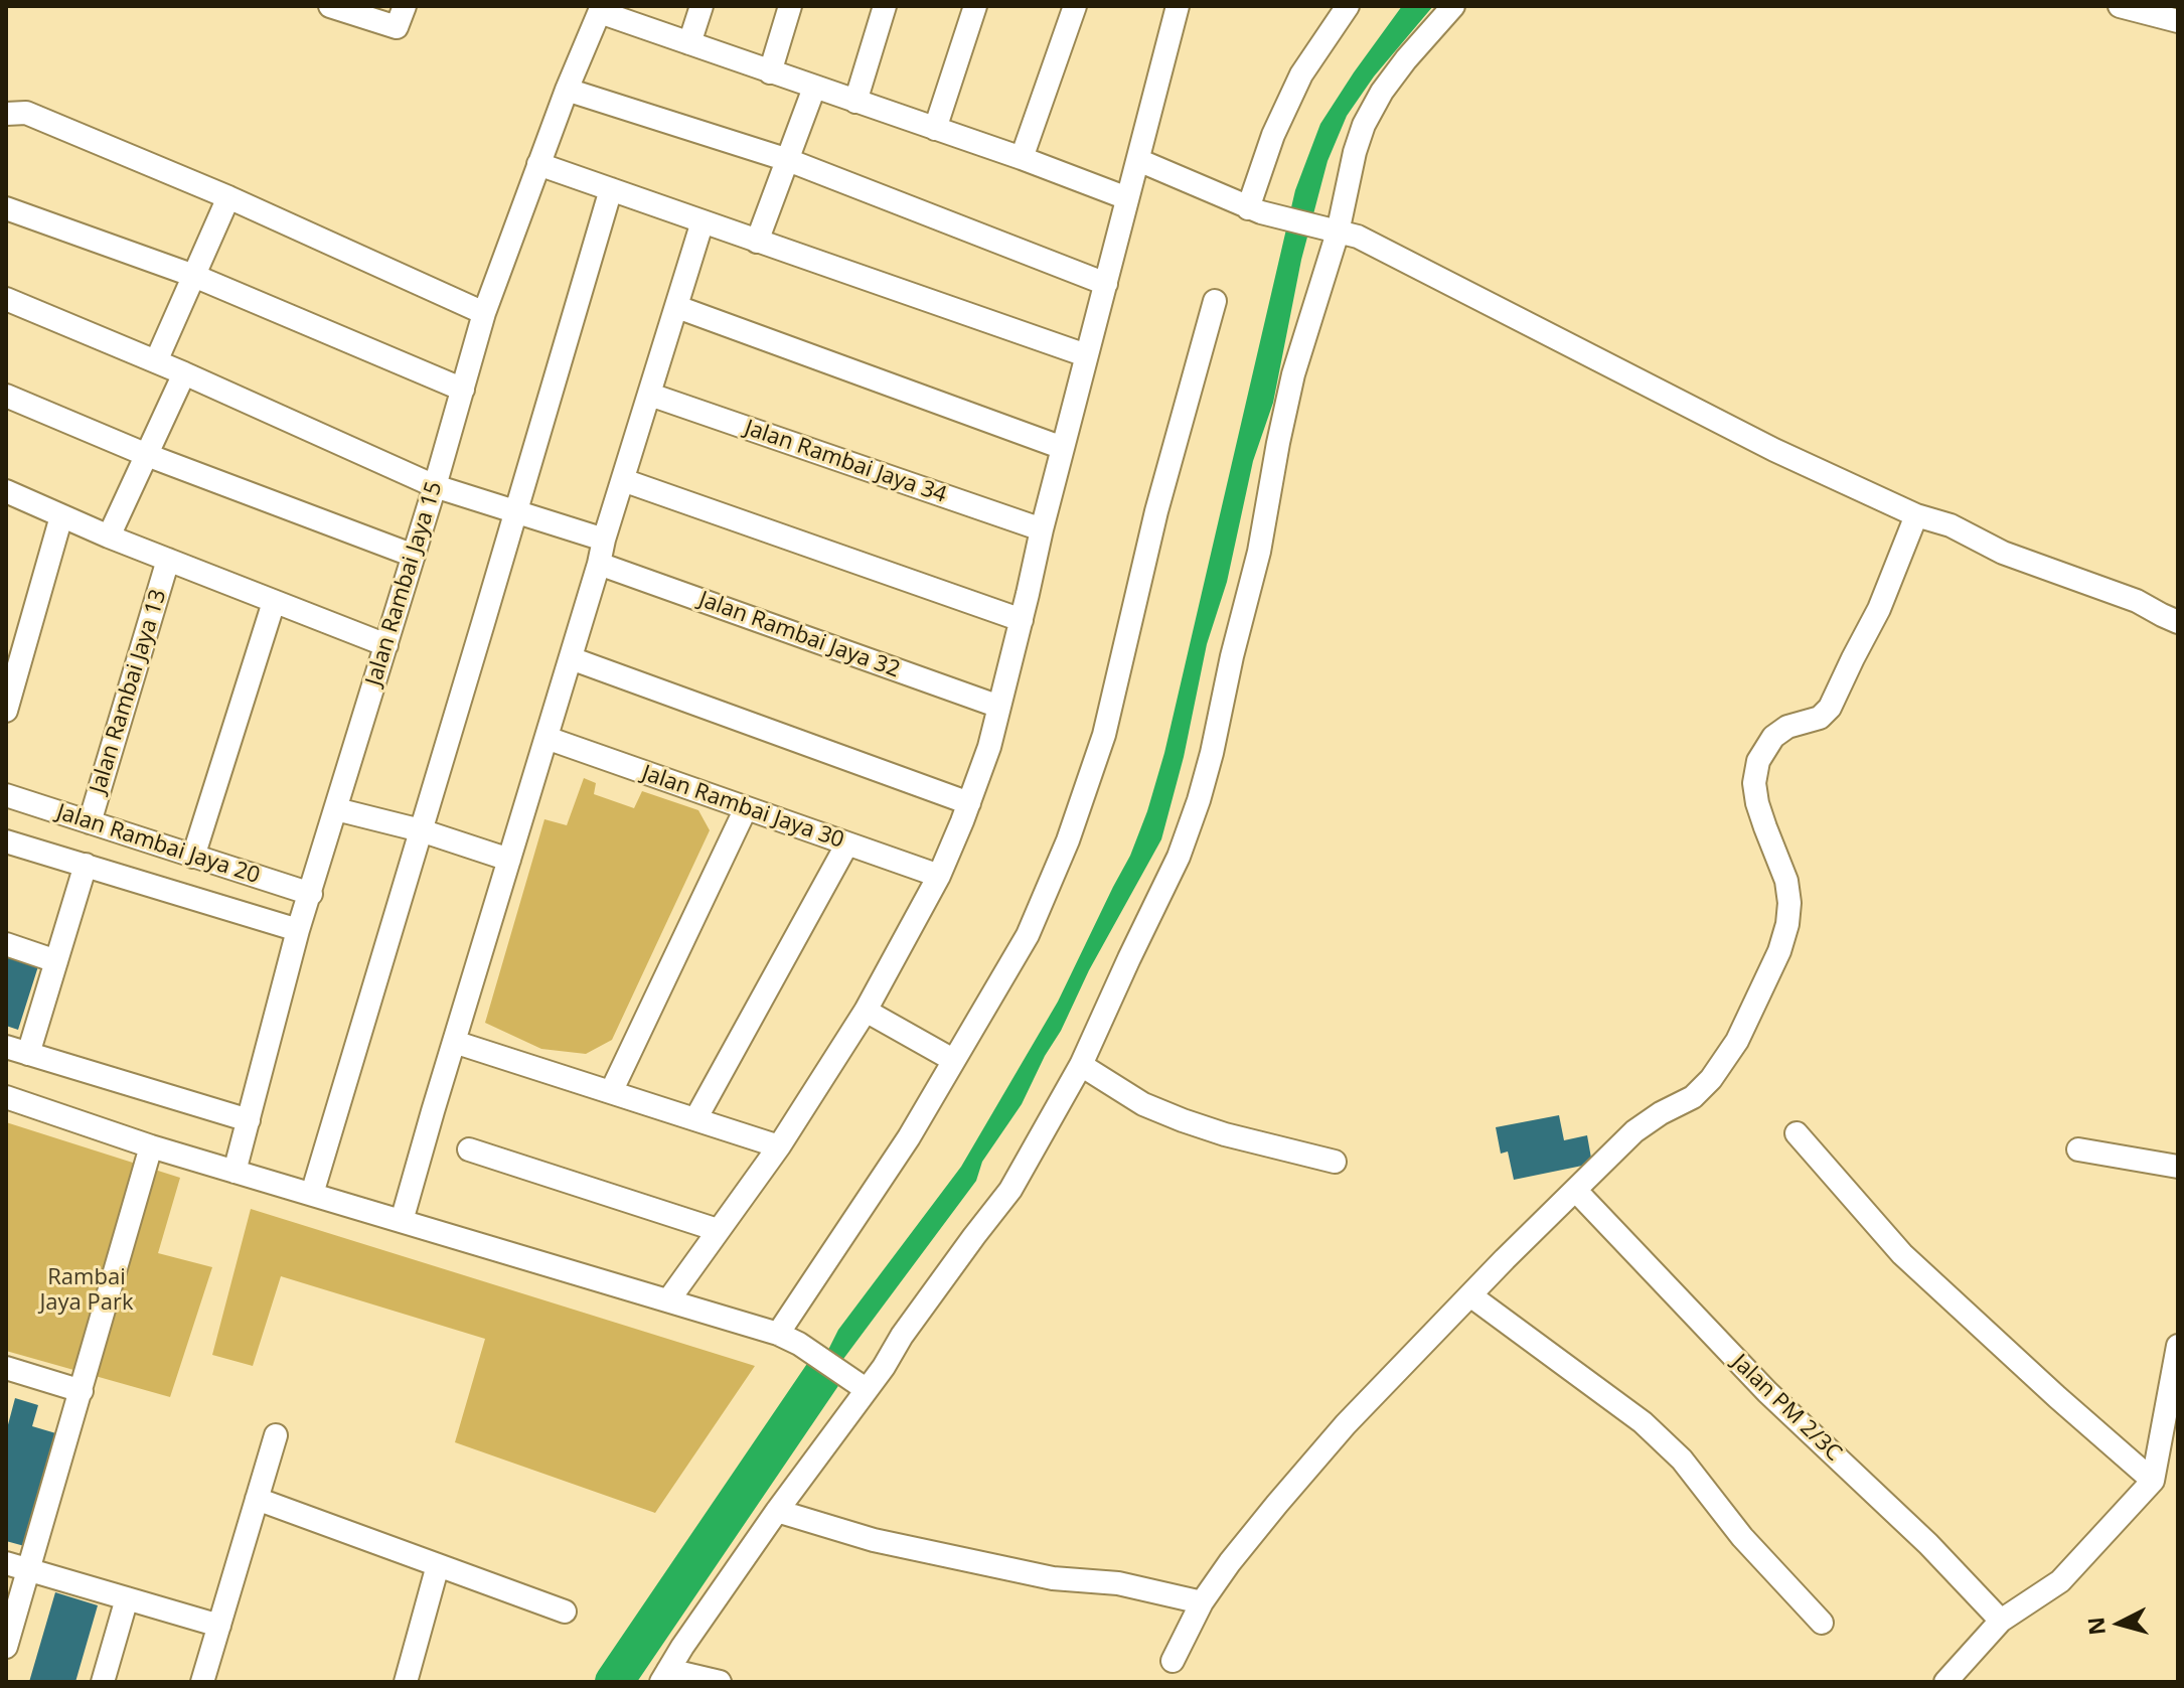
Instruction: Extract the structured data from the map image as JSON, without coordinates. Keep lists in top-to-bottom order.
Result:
{
  "streets": {
    "street": [
      "Jalan Rambai Jaya 34",
      "Jalan Rambai Jaya 15",
      "Jalan Rambai Jaya 32",
      "Jalan Rambai Jaya 13",
      "Jalan Rambai Jaya 30",
      "Jalan Rambai Jaya 20",
      "Jalan PM 2/3C"
    ]
  },
  "crossings": [
    ["Jalan Rambai Jaya 15", "Jalan Rambai Jaya 20"],
    ["Jalan Rambai Jaya 13", "Jalan Rambai Jaya 20"]
  ],
  "parks": ["Rambai Jaya Park"],
  "north": "left"
}
